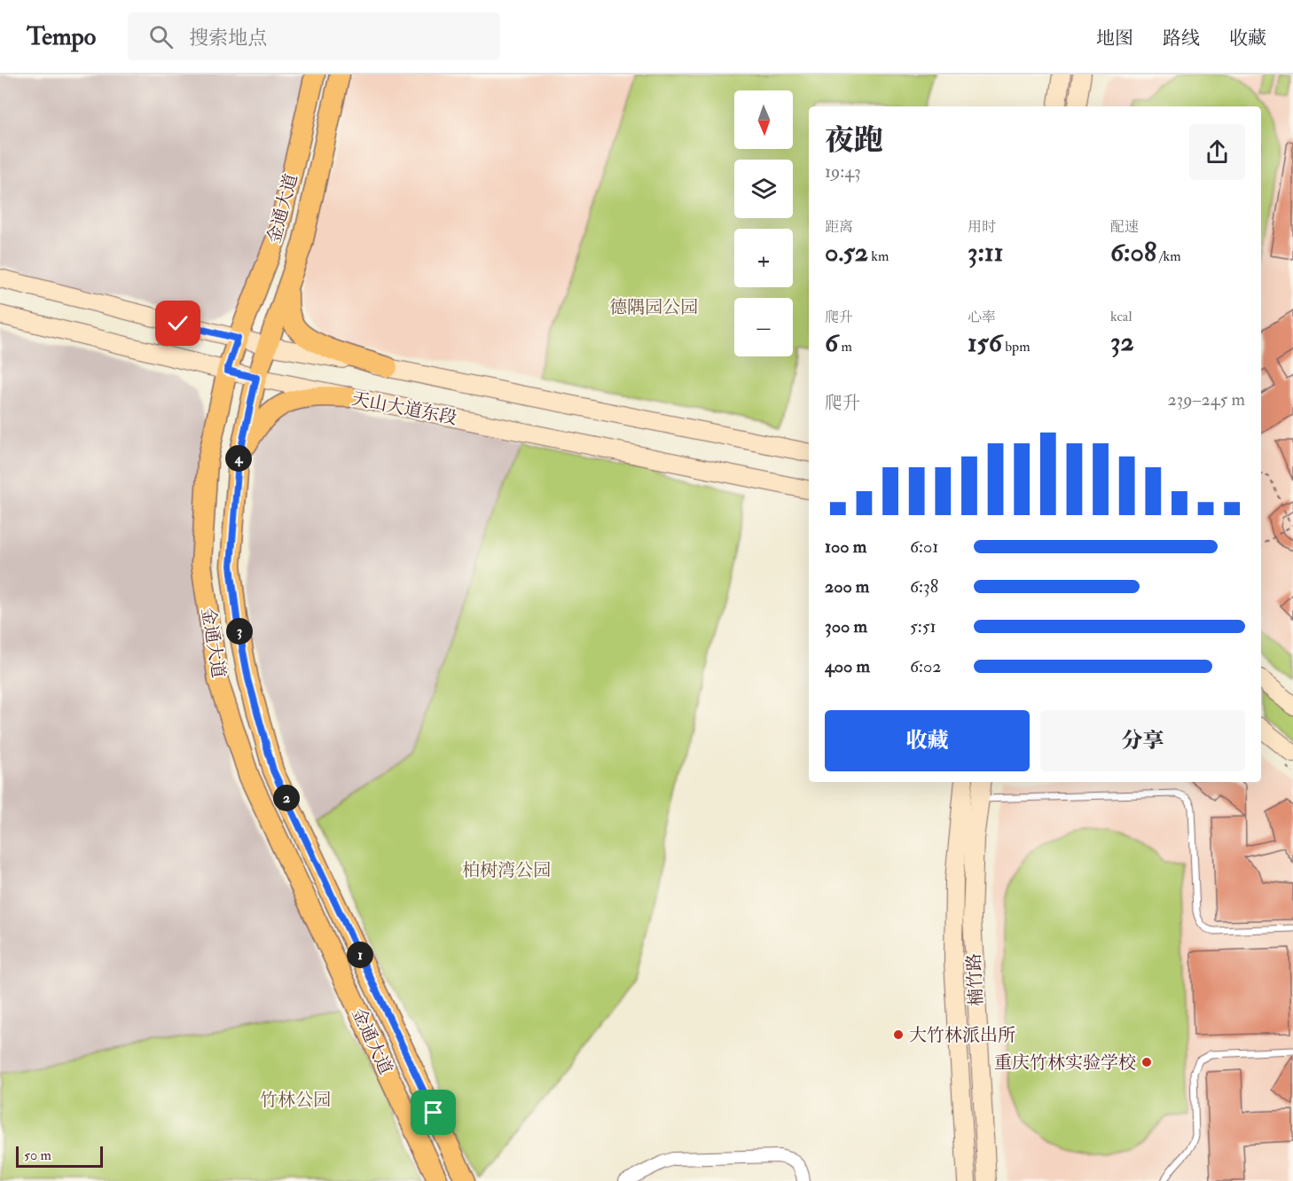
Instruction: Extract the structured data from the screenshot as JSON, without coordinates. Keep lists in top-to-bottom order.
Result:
{
  "streets": {
    "main road": ["金通大道", "天山大道东段", "楠竹路"]
  },
  "crossings": [
    ["金通大道", "天山大道东段"]
  ],
  "parks": ["德隅园公园", "柏树湾公园", "竹林公园"],
  "places": ["大竹林派出所", "重庆竹林实验学校"],
  "scale_bar": "50 m",
  "north": "bottom",
  "page": {
    "header": "Tempo",
    "search": "搜索地点",
    "nav": ["地图", "路线", "收藏"],
    "map_buttons": ["+", "−"],
    "heading": ["夜跑", "19:43"],
    "stats": [
      ["距离", "0.52 km"],
      ["用时", "3:11"],
      ["配速", "6:08 /km"],
      ["爬升", "6 m"],
      ["心率", "156 bpm"],
      ["kcal", "32"]
    ],
    "chart": ["爬升", "239–245 m"],
    "pins": [
      "4",
      "3",
      "2",
      "1"
    ],
    "list": [
      {
        "name": "100 m",
        "note": "6:01"
      },
      {
        "name": "200 m",
        "note": "6:38"
      },
      {
        "name": "300 m",
        "note": "5:51"
      },
      {
        "name": "400 m",
        "note": "6:02"
      }
    ],
    "buttons": ["收藏", "分享"],
    "scale": "50 m"
  }
}
